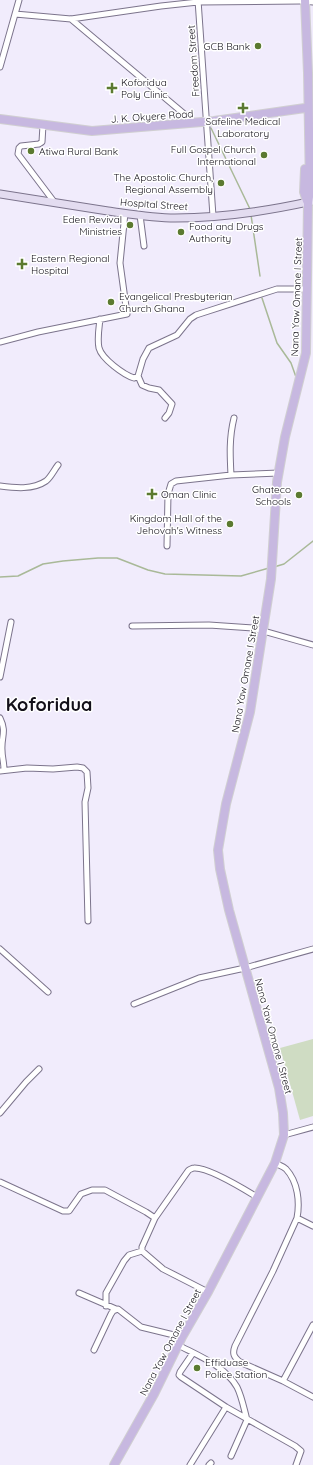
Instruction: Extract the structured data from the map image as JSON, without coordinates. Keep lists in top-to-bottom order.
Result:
{
  "streets": {
    "main road": ["J. K. Okyere Road", "Nana Yaw Omane I Street"],
    "street": ["Freedom Street", "Hospital Street"]
  },
  "crossings": [
    ["Freedom Street", "J. K. Okyere Road"],
    ["Freedom Street", "Hospital Street"],
    ["J. K. Okyere Road", "Nana Yaw Omane I Street"],
    ["Hospital Street", "Nana Yaw Omane I Street"]
  ],
  "districts": ["Koforidua"],
  "places": {
    "other": [
      "GCB Bank",
      "Atiwa Rural Bank",
      "Full Gospel Church International",
      "The Apostolic Church, Regional Assembly",
      "Eden Revival Ministries",
      "Food and Drugs Authority",
      "Evangelical Presbyterian Church Ghana",
      "Ghateco Schools",
      "Kingdom Hall of the Jehovah's Witness",
      "Effiduase Police Station"
    ],
    "health": [
      "Koforidua Poly Clinic",
      "Safeline Medical Laboratory",
      "Eastern Regional Hospital",
      "Oman Clinic"
    ]
  }
}
